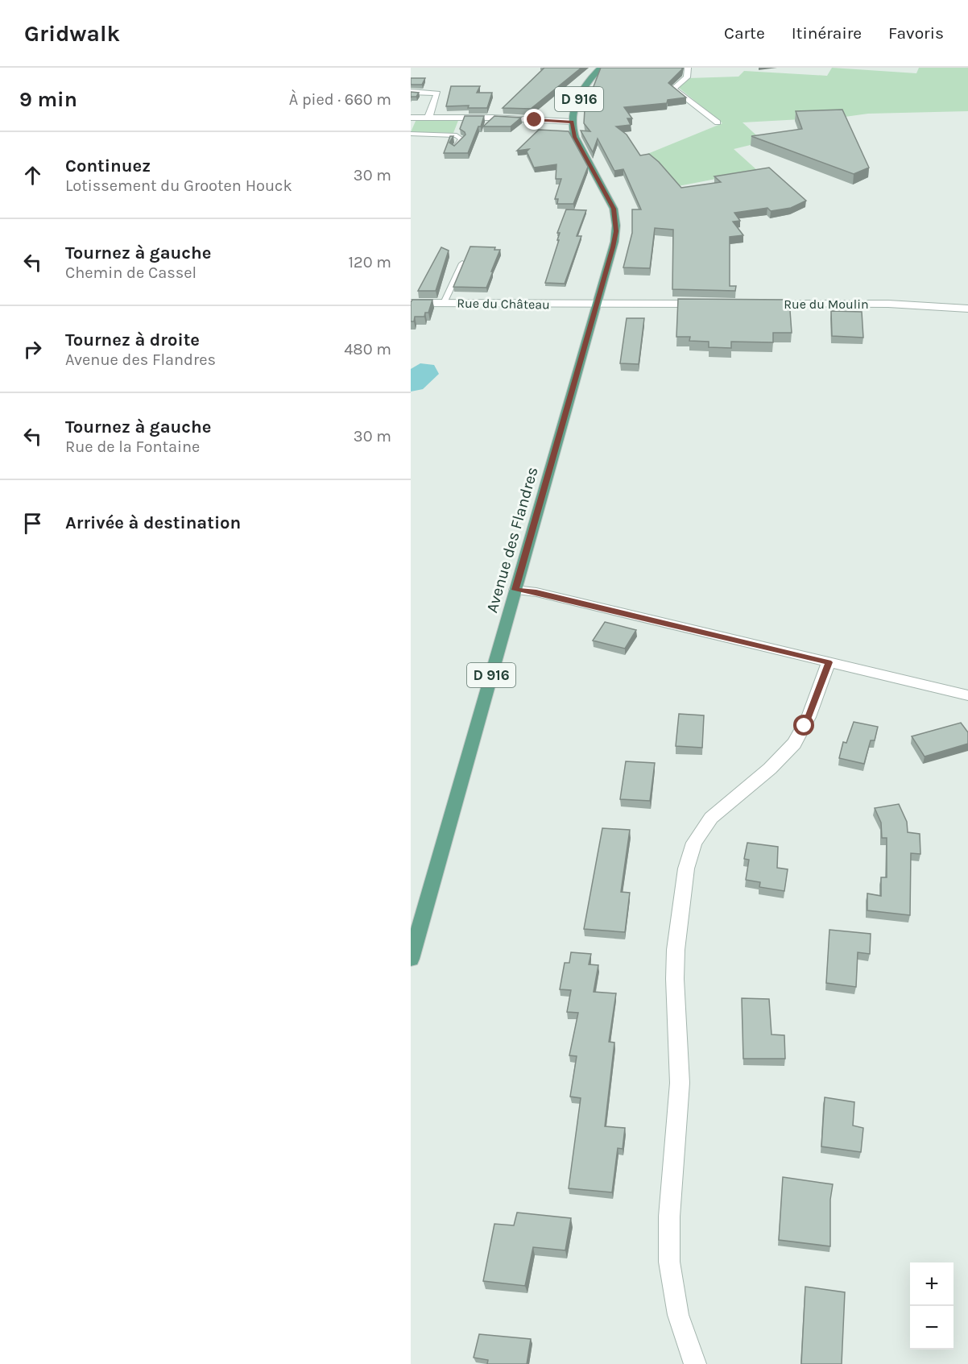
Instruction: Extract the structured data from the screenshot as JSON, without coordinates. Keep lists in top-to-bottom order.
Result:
{
  "streets": {
    "main road": ["D 916", "Avenue des Flandres"],
    "street": ["Rue du Château", "Rue du Moulin"]
  },
  "crossings": [
    ["D 916", "Avenue des Flandres"],
    ["Rue du Château", "Avenue des Flandres"]
  ],
  "page": {
    "header": "Gridwalk",
    "nav": ["Carte", "Itinéraire", "Favoris"],
    "heading": ["9 min", "À pied · 660 m"],
    "list": [
      ["Continuez", "Lotissement du Grooten Houck", "30 m"],
      ["Tournez à gauche", "Chemin de Cassel", "120 m"],
      ["Tournez à droite", "Avenue des Flandres", "480 m"],
      ["Tournez à gauche", "Rue de la Fontaine", "30 m"],
      "Arrivée à destination"
    ],
    "map_buttons": ["+", "−"]
  }
}
